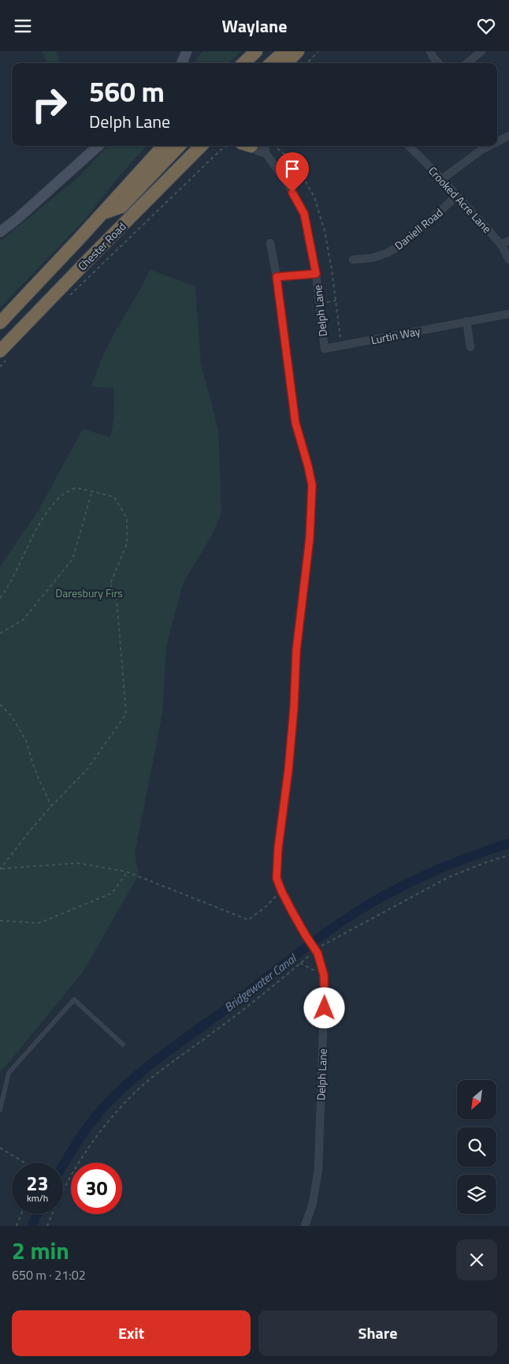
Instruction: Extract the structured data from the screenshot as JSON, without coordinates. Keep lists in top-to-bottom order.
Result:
{
  "streets": {
    "highway": ["Chester Road"],
    "street": [
      "Crooked Acre Lane",
      "Daniell Road",
      "Delph Lane",
      "Lurtin Way"
    ]
  },
  "crossings": [
    ["Crooked Acre Lane", "Daniell Road"],
    ["Delph Lane", "Lurtin Way"]
  ],
  "water": ["Bridgewater Canal"],
  "parks": ["Daresbury Firs"],
  "north": "bottom left",
  "page": {
    "header": "Waylane",
    "turn": ["560 m", "Delph Lane"],
    "speed": "23 km/h",
    "limit": "30",
    "heading": ["2 min", "650 m · 21:02"],
    "buttons": ["Exit", "Share"]
  }
}
